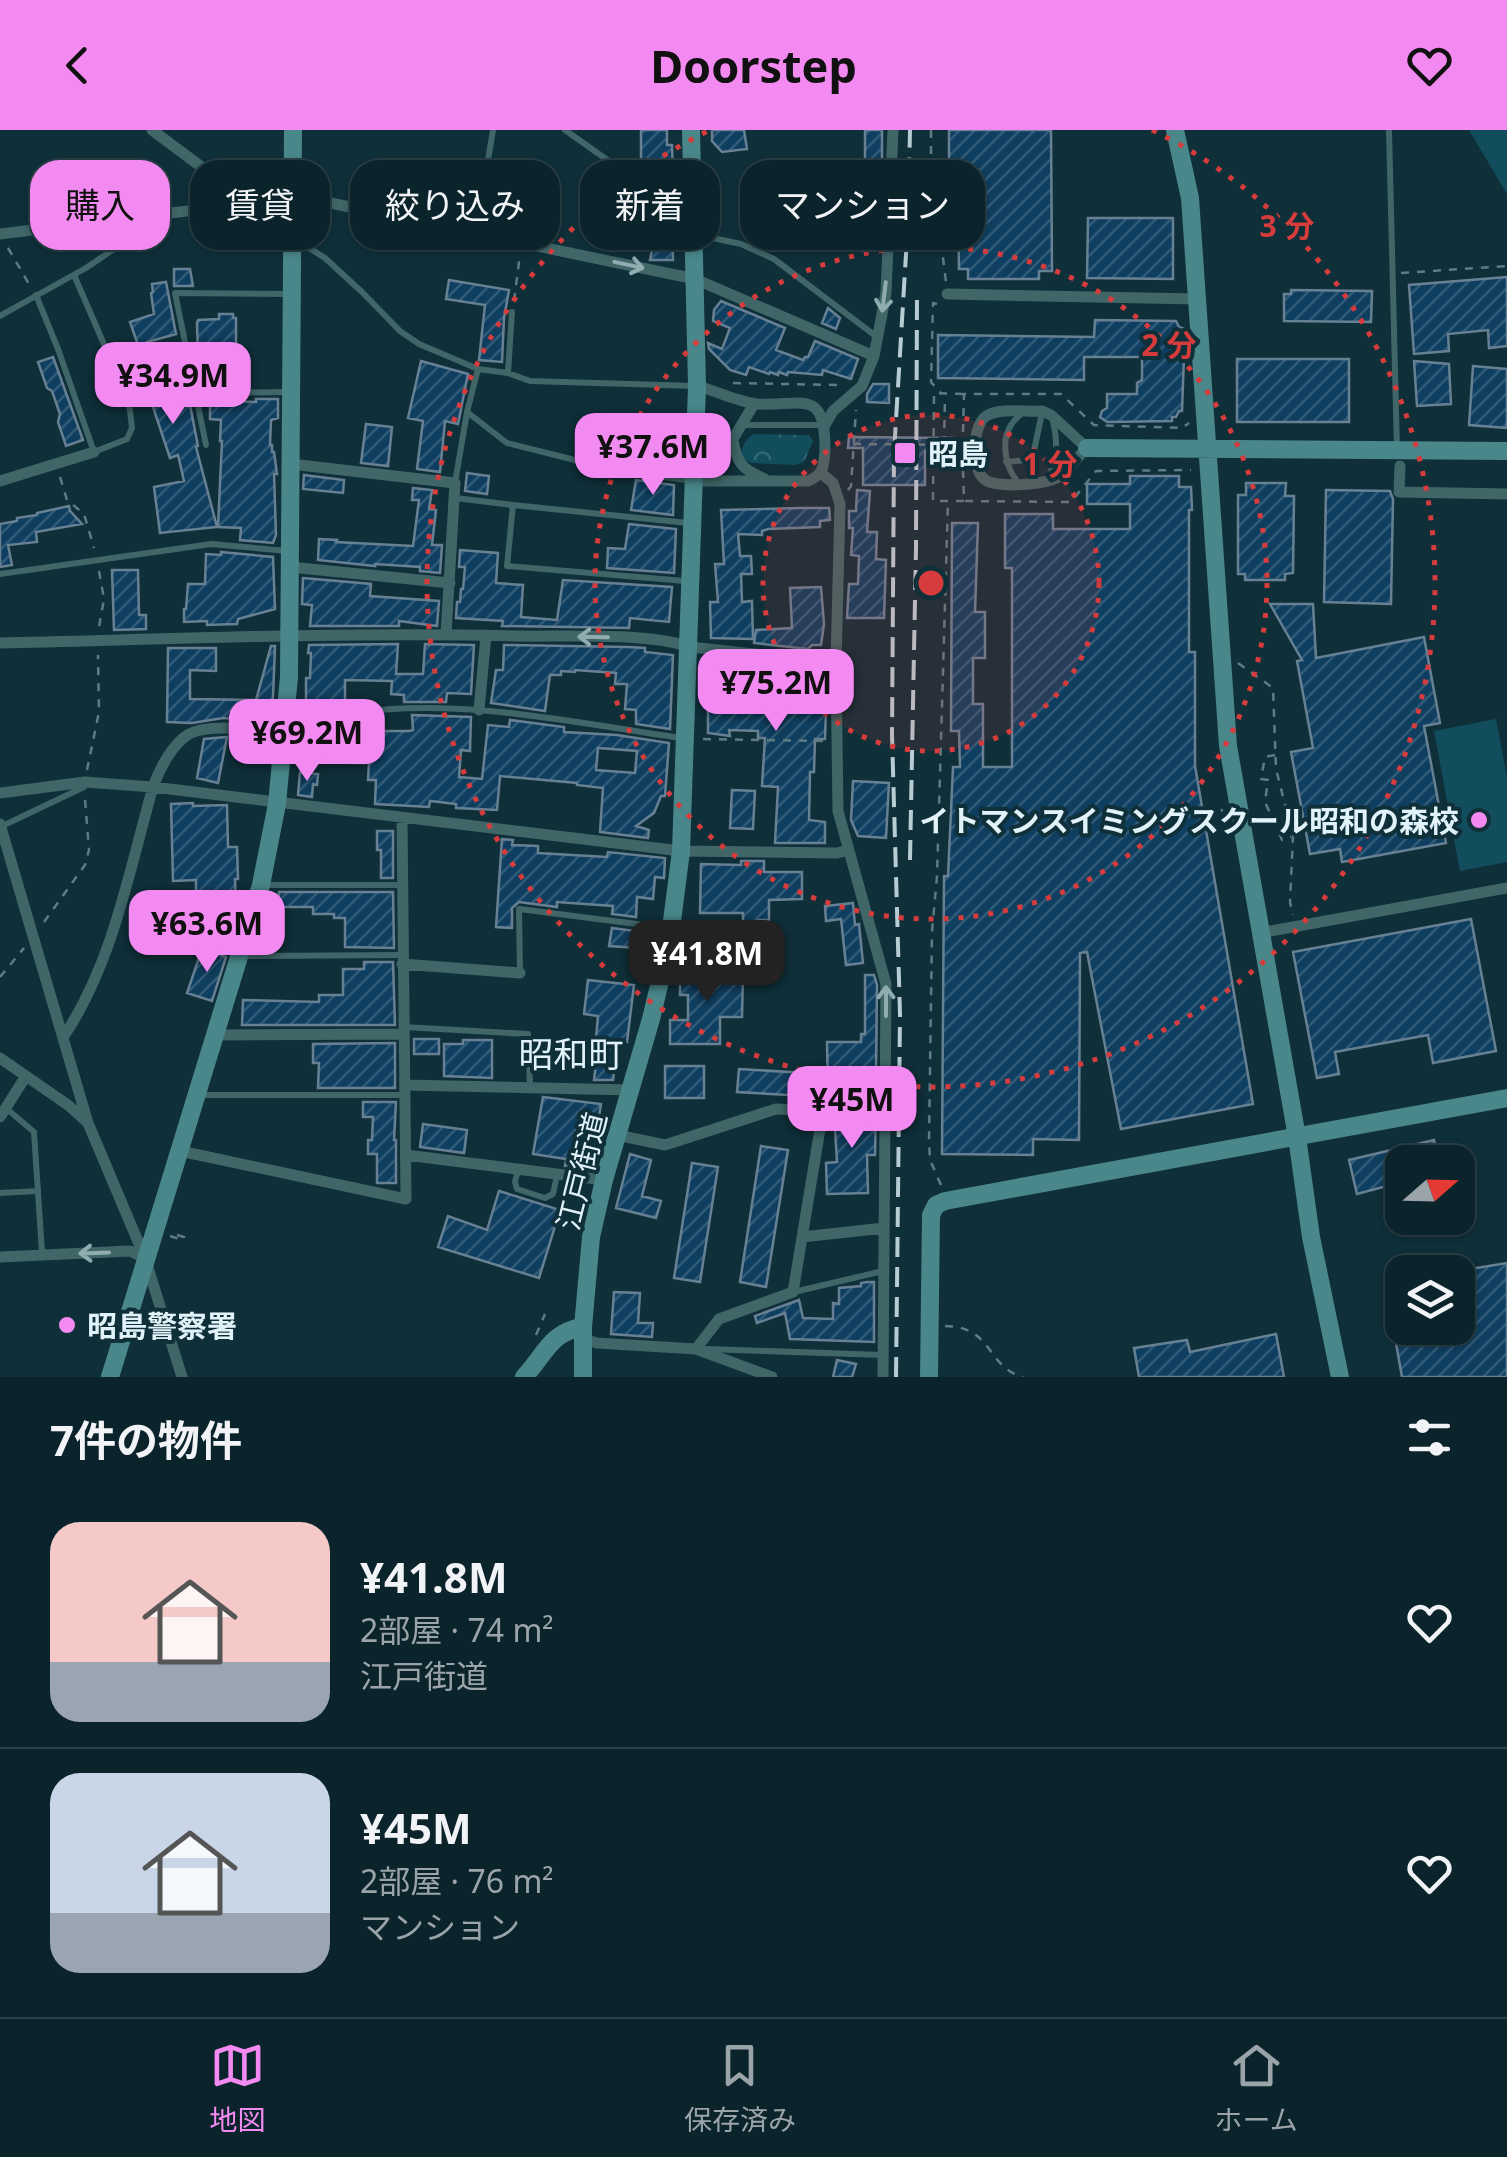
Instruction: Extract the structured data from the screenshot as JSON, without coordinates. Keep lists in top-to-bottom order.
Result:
{
  "streets": {
    "street": ["江戸街道"]
  },
  "districts": ["昭和町"],
  "places": {
    "transit": ["昭島"],
    "other": ["イトマンスイミングスクール昭和の森校", "昭島警察署"]
  },
  "north": "right",
  "page": {
    "header": "Doorstep",
    "chip": [
      "購入",
      "賃貸",
      "絞り込み",
      "新着",
      "マンション"
    ],
    "price": [
      "¥34.9M",
      "¥37.6M",
      "¥75.2M",
      "¥69.2M",
      "¥63.6M",
      "¥41.8M",
      "¥45M"
    ],
    "heading": "7件の物件",
    "list": [
      {
        "name": "¥41.8M",
        "note": "2部屋 · 74 m² · 江戸街道"
      },
      {
        "name": "¥45M",
        "note": "2部屋 · 76 m² · マンション"
      }
    ],
    "tabs": ["地図", "保存済み", "ホーム"]
  },
  "rings": ["3 分", "2 分", "1 分"]
}
